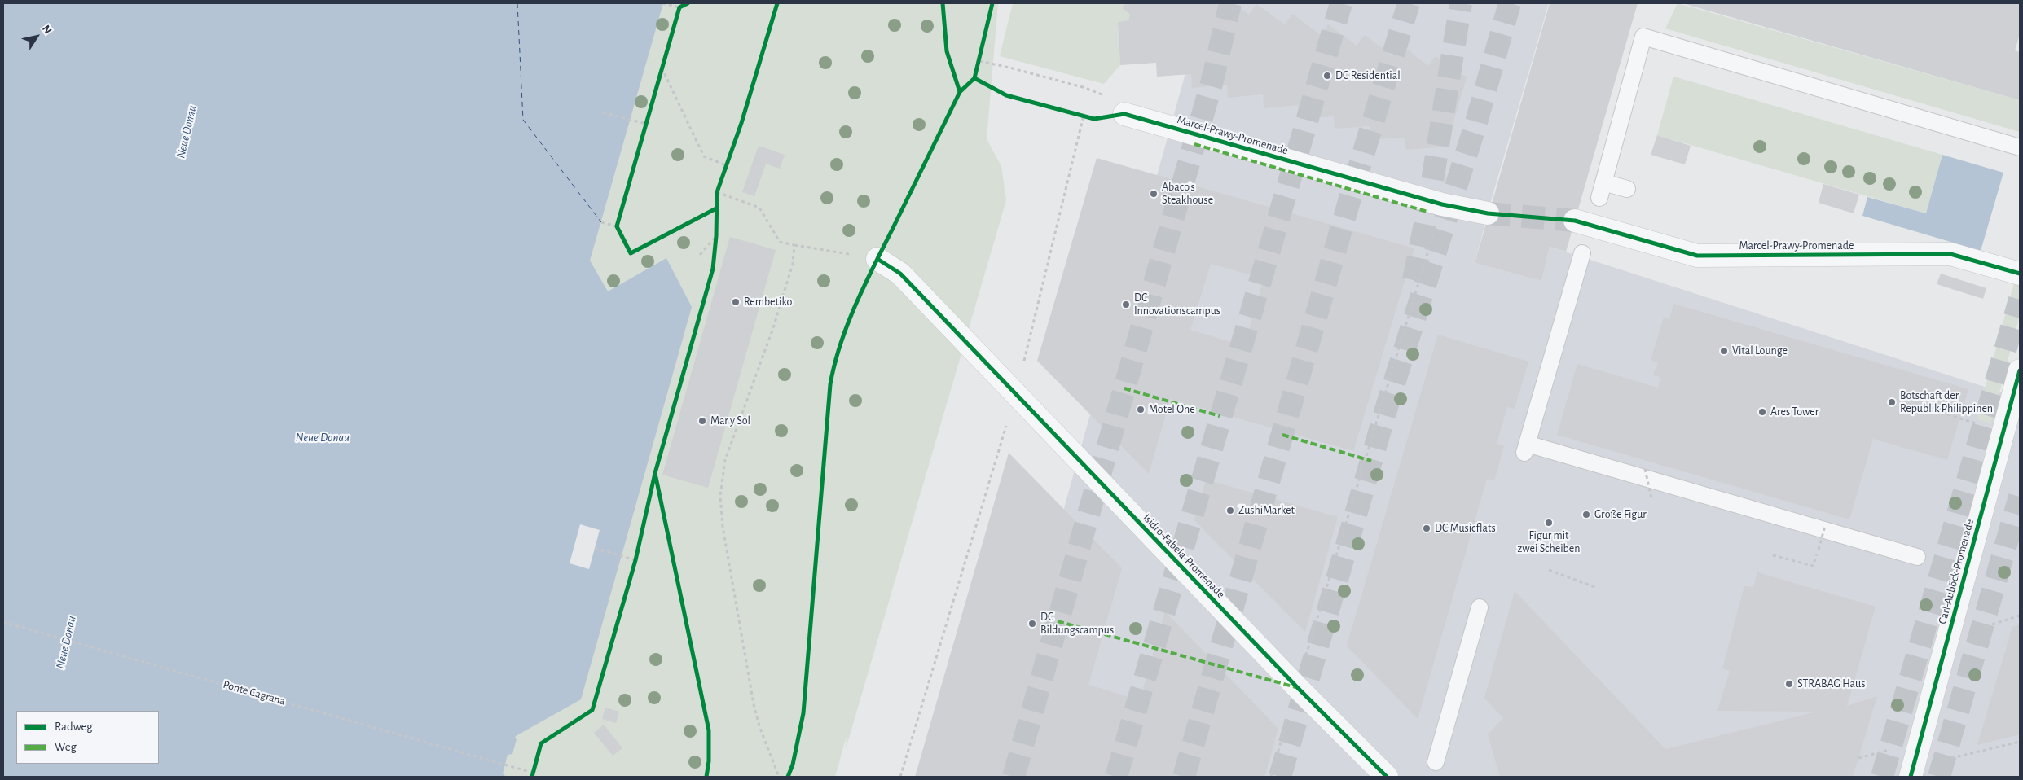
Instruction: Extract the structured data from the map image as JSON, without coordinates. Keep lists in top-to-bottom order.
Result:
{
  "streets": {
    "street": ["Marcel-Prawy-Promenade", "Isidro-Fabela-Promenade", "Carl-Auböck-Promenade"],
    "path": ["Ponte Cagrana"]
  },
  "water": ["Neue Donau"],
  "places": [
    "DC Residential",
    "Abaco's Steakhouse",
    "Rembetiko",
    "DC Innovationscampus",
    "Vital Lounge",
    "Botschaft der Republik Philippinen",
    "Motel One",
    "Ares Tower",
    "Mar y Sol",
    "ZushiMarket",
    "Große Figur",
    "Figur mit zwei Scheiben",
    "DC Musicflats",
    "DC Bildungscampus",
    "STRABAG Haus"
  ],
  "legend": ["Radweg", "Weg"],
  "north": "top right"
}
